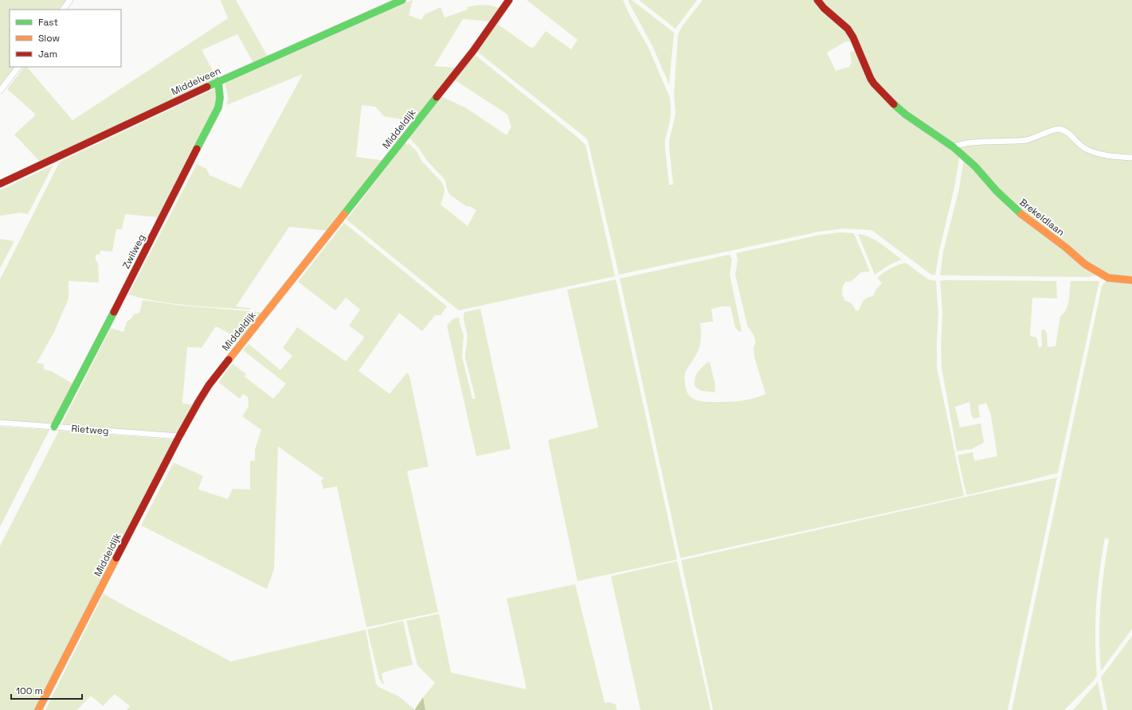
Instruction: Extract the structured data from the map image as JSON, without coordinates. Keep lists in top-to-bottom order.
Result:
{
  "streets": {
    "street": [
      "Middelveen",
      "Middeldijk",
      "Brekeldlaan",
      "Zwilweg",
      "Rietweg"
    ]
  },
  "crossings": [
    ["Middelveen", "Zwilweg"],
    ["Middeldijk", "Rietweg"],
    ["Zwilweg", "Rietweg"]
  ],
  "legend": ["Fast", "Slow", "Jam"],
  "scale_bar": "100 m"
}
